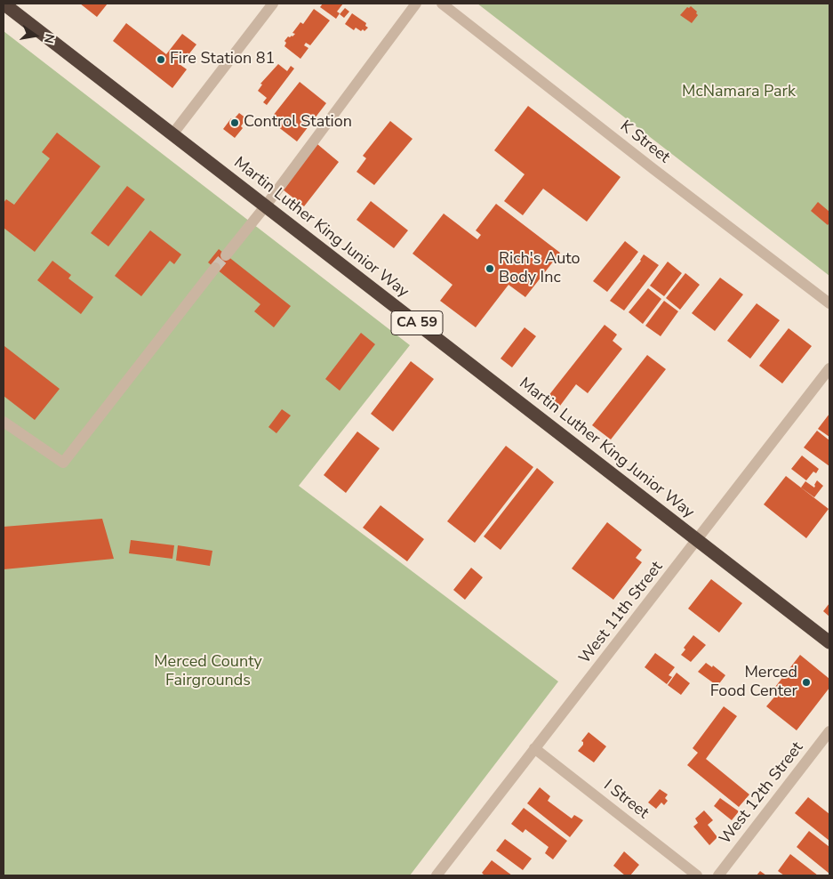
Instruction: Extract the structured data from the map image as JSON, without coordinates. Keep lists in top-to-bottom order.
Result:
{
  "streets": {
    "highway": ["Martin Luther King Junior Way", "CA 59"],
    "street": [
      "K Street",
      "West 11th Street",
      "West 12th Street",
      "I Street"
    ]
  },
  "crossings": [
    ["Martin Luther King Junior Way", "West 11th Street"],
    ["West 11th Street", "I Street"]
  ],
  "parks": ["McNamara Park", "Merced County Fairgrounds"],
  "places": [
    "Fire Station 81",
    "Control Station",
    "Rich's Auto Body Inc",
    "Merced Food Center"
  ],
  "north": "right"
}
